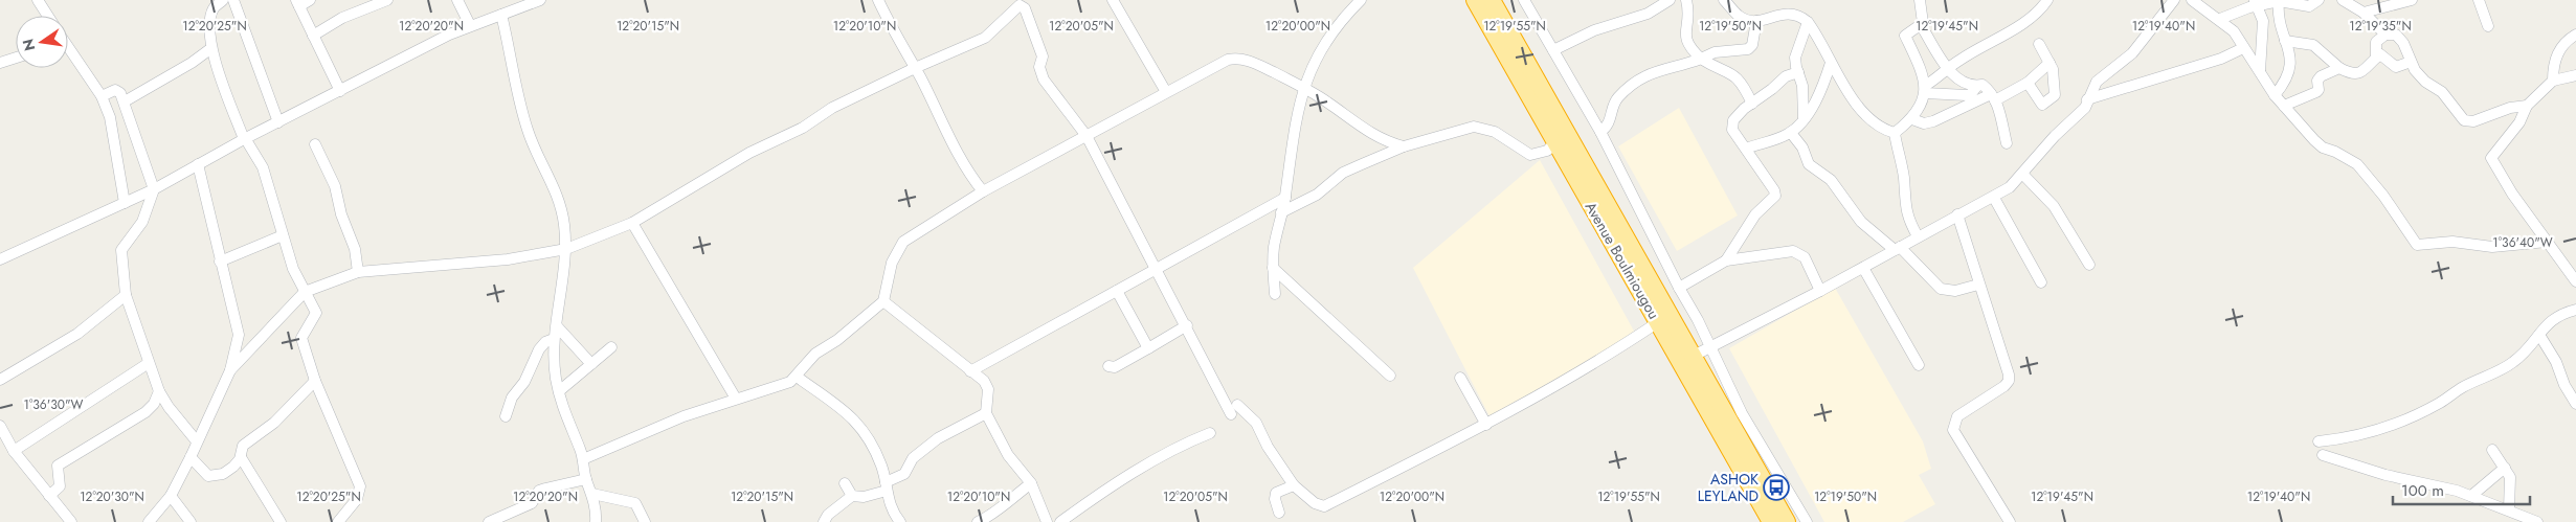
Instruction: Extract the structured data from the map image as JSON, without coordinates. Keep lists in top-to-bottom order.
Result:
{
  "streets": {
    "highway": ["Avenue Boulmiougou"]
  },
  "places": {
    "bus stop": ["ASHOK LEYLAND"]
  },
  "scale_bar": "100 m",
  "north": "left",
  "coordinates": [
    "12°20'25\"N",
    "12°20'20\"N",
    "12°20'15\"N",
    "12°20'10\"N",
    "12°20'05\"N",
    "12°20'00\"N",
    "12°19'55\"N",
    "12°19'50\"N",
    "12°19'45\"N",
    "12°19'40\"N",
    "12°19'35\"N",
    "1°36'40\"W",
    "1°36'30\"W",
    "12°20'30\"N"
  ]
}
